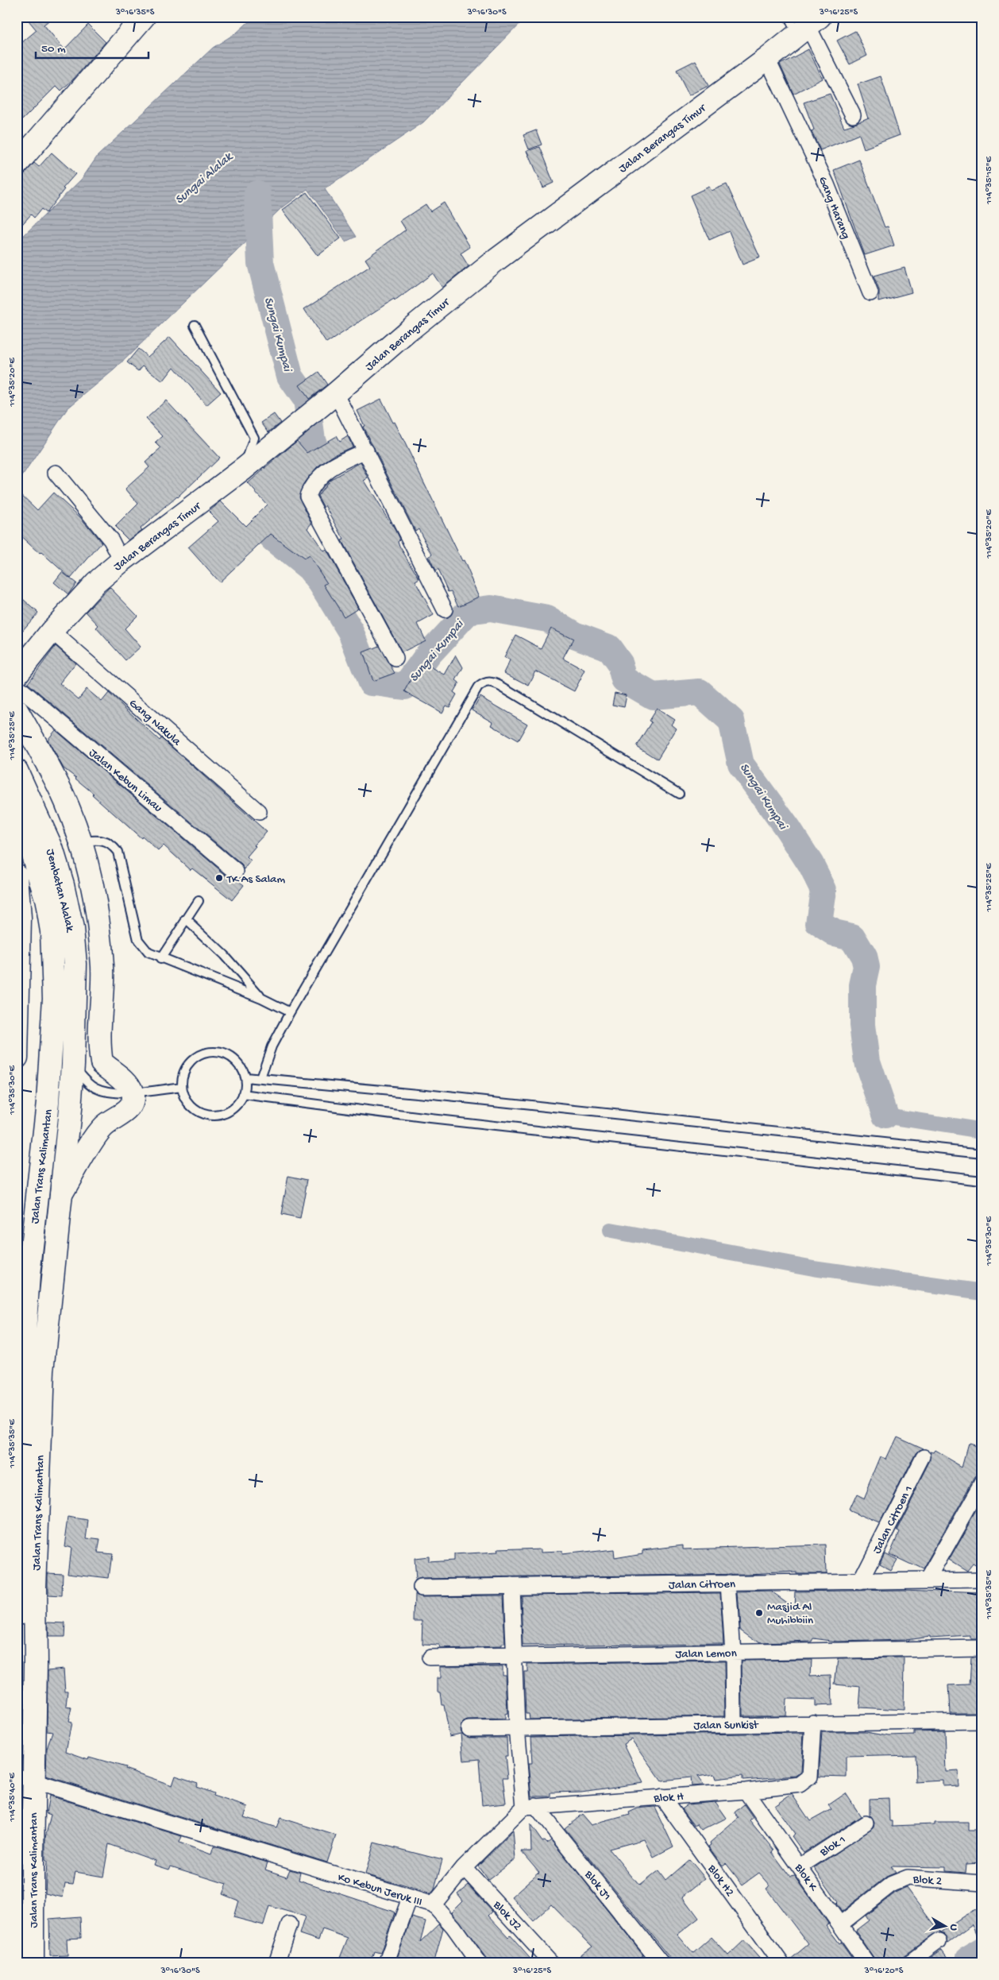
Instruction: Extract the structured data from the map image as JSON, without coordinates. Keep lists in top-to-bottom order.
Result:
{
  "streets": {
    "main road": ["Jalan Berangas Timur", "Jembatan Alalak", "Jalan Trans Kalimantan"],
    "street": [
      "Gang Harang",
      "Gang Nakula",
      "Jalan Kebun Limau",
      "Jalan Citroen 1",
      "Jalan Citroen",
      "Jalan Lemon",
      "Jalan Sunkist",
      "Blok H",
      "Blok 1",
      "Blok K",
      "Blok 2",
      "Blok H2",
      "Blok J1",
      "Ko Kebun Jeruk III",
      "Blok J2"
    ]
  },
  "crossings": [
    ["Jalan Berangas Timur", "Gang Harang"],
    ["Jalan Berangas Timur", "Gang Nakula"],
    ["Jembatan Alalak", "Jalan Trans Kalimantan"],
    ["Jalan Trans Kalimantan", "Ko Kebun Jeruk III"],
    ["Jalan Citroen 1", "Jalan Citroen"],
    ["Jalan Sunkist", "Blok H"],
    ["Blok H", "Blok K"],
    ["Blok H", "Blok H2"],
    ["Blok H", "Blok J1"],
    ["Blok H", "Ko Kebun Jeruk III"],
    ["Blok 1", "Blok K"],
    ["Blok K", "Blok 2"],
    ["Blok J1", "Ko Kebun Jeruk III"],
    ["Ko Kebun Jeruk III", "Blok J2"]
  ],
  "water": ["Sungai Alalak", "Sungai Kumpai"],
  "places": ["TK As Salam", "Masjid Al Muhibbiin"],
  "scale_bar": "50 m",
  "north": "right",
  "coordinates": [
    "3°16'35\"S",
    "3°16'30\"S",
    "3°16'25\"S",
    "114°35'15\"E",
    "114°35'20\"E",
    "114°35'25\"E",
    "114°35'30\"E",
    "114°35'35\"E",
    "114°35'40\"E",
    "3°16'20\"S"
  ]
}
